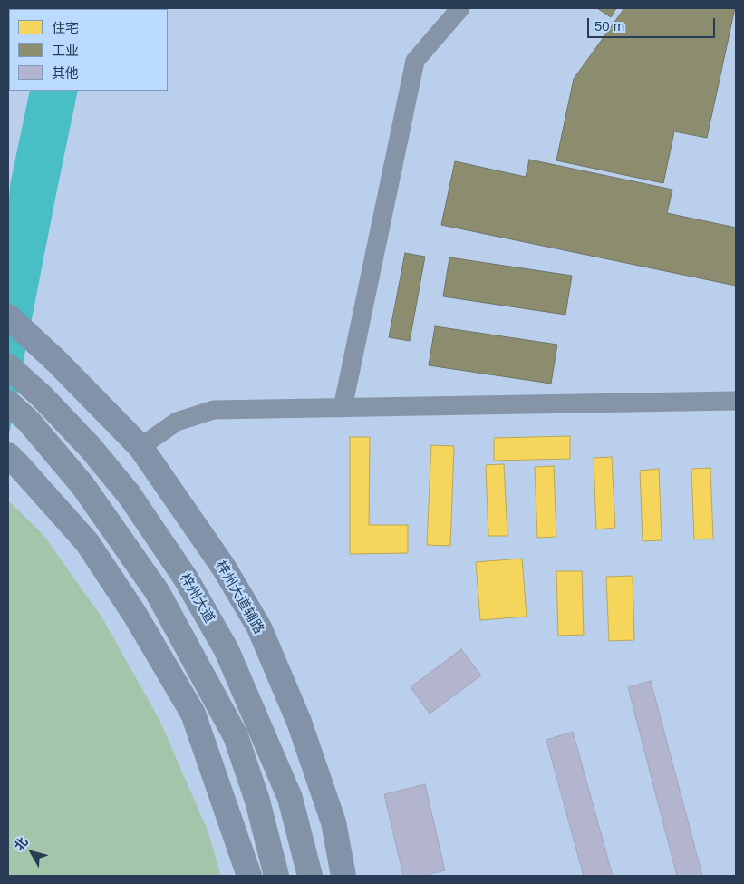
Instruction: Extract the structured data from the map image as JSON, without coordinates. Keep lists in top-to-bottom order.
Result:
{
  "streets": {
    "highway": ["梓州大道"],
    "main road": ["梓州大道辅路"]
  },
  "legend": ["住宅", "工业", "其他"],
  "scale_bar": "50 m",
  "north": "top left"
}
